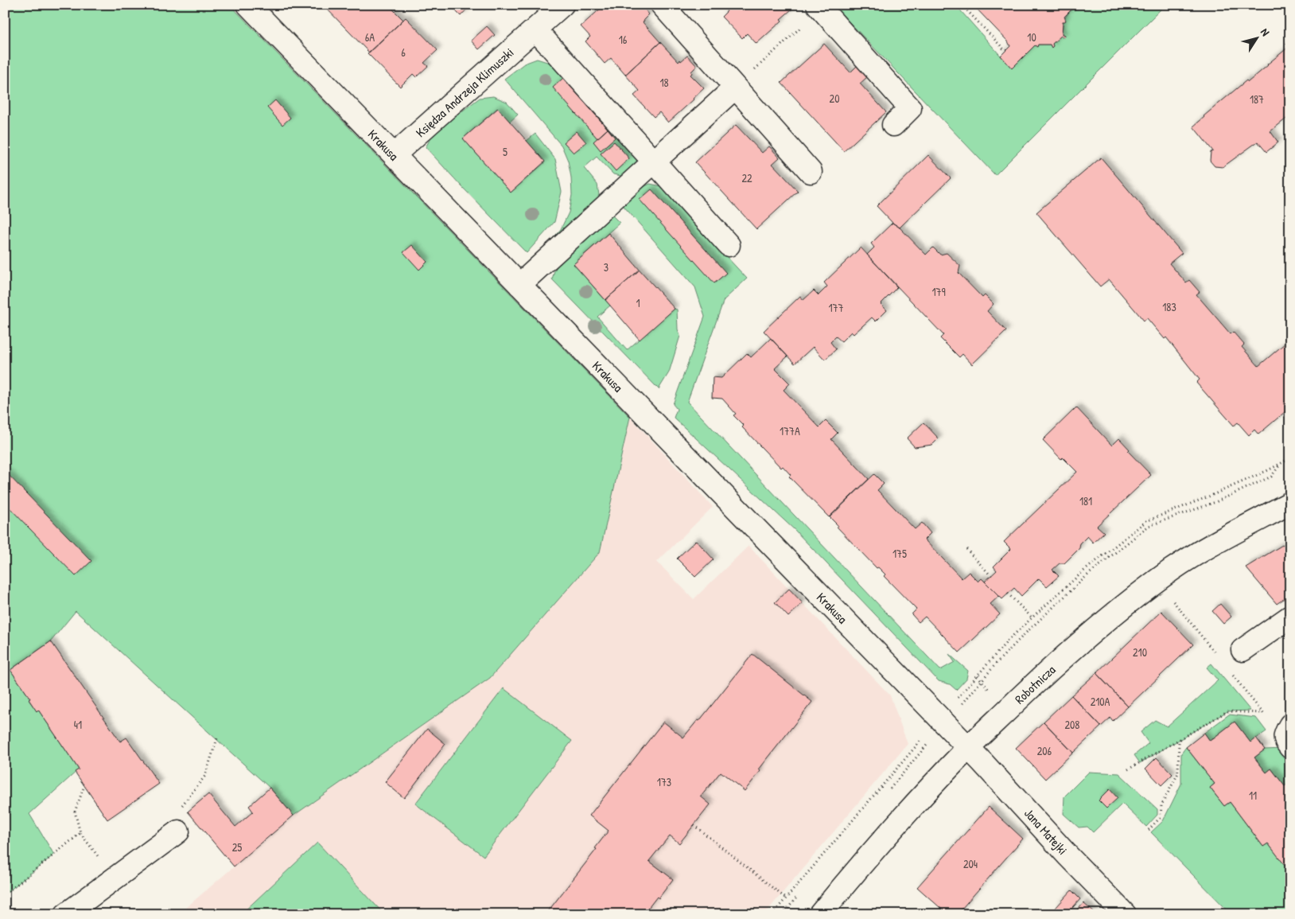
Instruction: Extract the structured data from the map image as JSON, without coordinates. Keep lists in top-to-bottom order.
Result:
{
  "streets": {
    "street": [
      "Księdza Andrzeja Klimuszki",
      "Krakusa",
      "Robotnicza",
      "Jana Matejki"
    ]
  },
  "crossings": [
    ["Księdza Andrzeja Klimuszki", "Krakusa"],
    ["Krakusa", "Robotnicza"],
    ["Krakusa", "Jana Matejki"],
    ["Robotnicza", "Jana Matejki"]
  ],
  "house_numbers": [
    "6A",
    "10",
    "16",
    "6",
    "18",
    "20",
    "187",
    "5",
    "22",
    "3",
    "179",
    "1",
    "183",
    "177",
    "177A",
    "181",
    "175",
    "210",
    "210A",
    "41",
    "208",
    "206",
    "173",
    "11",
    "25",
    "204"
  ],
  "north": "top right"
}
